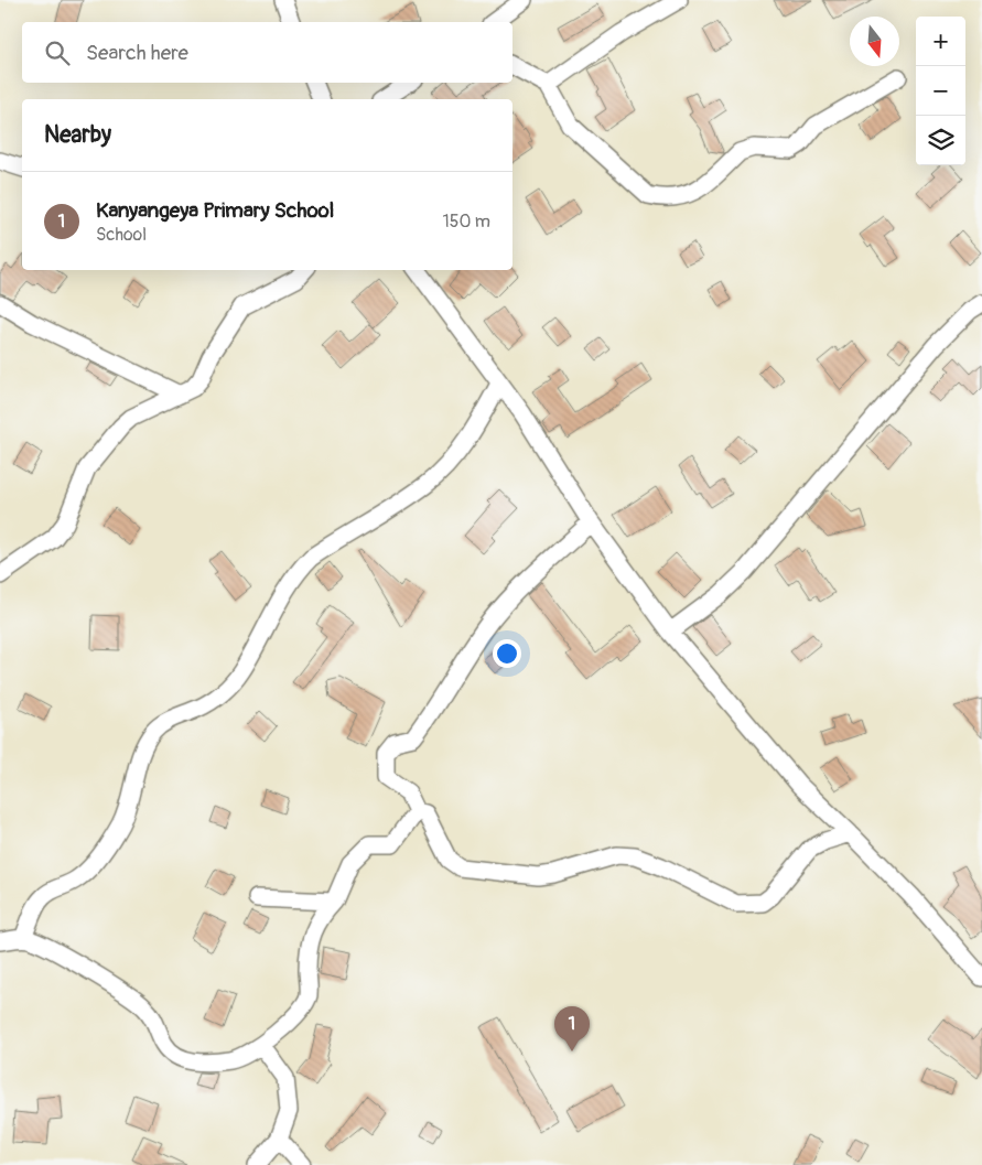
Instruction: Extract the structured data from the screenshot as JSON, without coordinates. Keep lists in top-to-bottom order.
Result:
{
  "north": "bottom",
  "page": {
    "map_buttons": ["+", "−"],
    "search": "Search here",
    "heading": "Nearby",
    "list": [
      {
        "mark": "1",
        "name": "Kanyangeya Primary School",
        "note": "School",
        "value": "150 m"
      }
    ],
    "pins": "1"
  }
}
